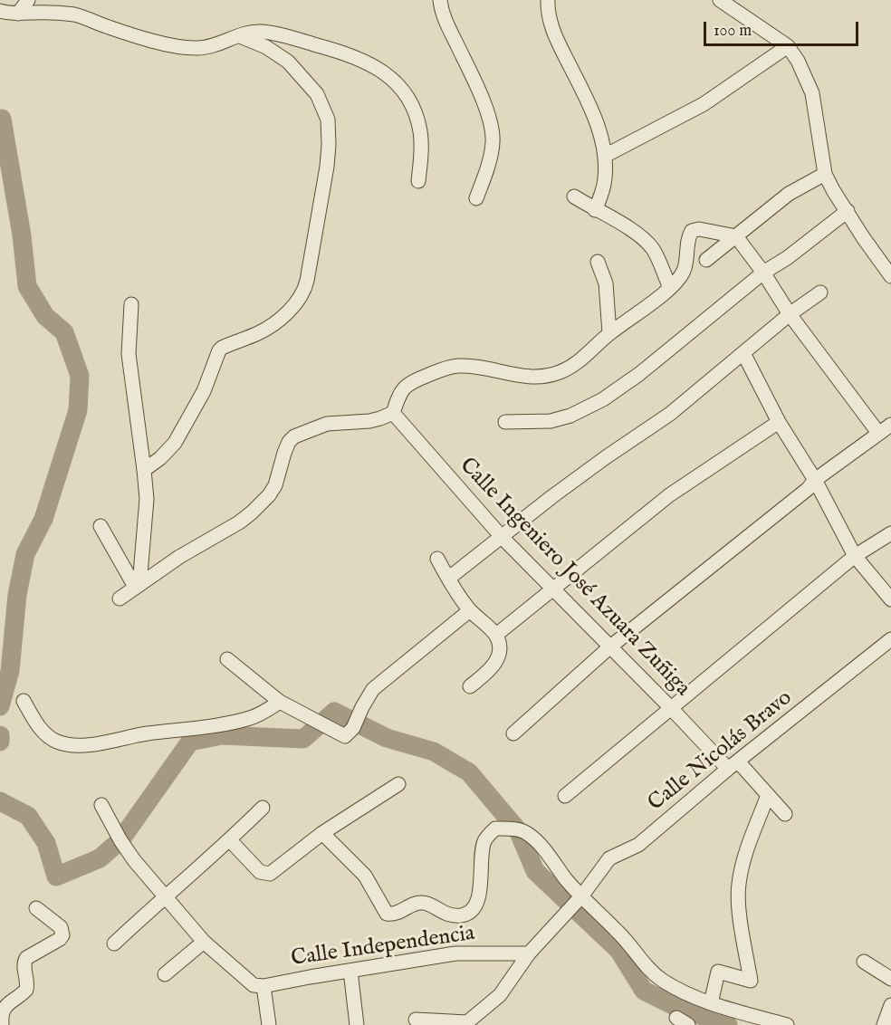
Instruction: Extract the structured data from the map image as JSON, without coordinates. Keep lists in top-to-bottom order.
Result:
{
  "streets": {
    "street": ["Calle Ingeniero José Azuara Zuñiga", "Calle Nicolás Bravo", "Calle Independencia"]
  },
  "crossings": [
    ["Calle Ingeniero José Azuara Zuñiga", "Calle Nicolás Bravo"]
  ],
  "scale_bar": "100 m"
}
